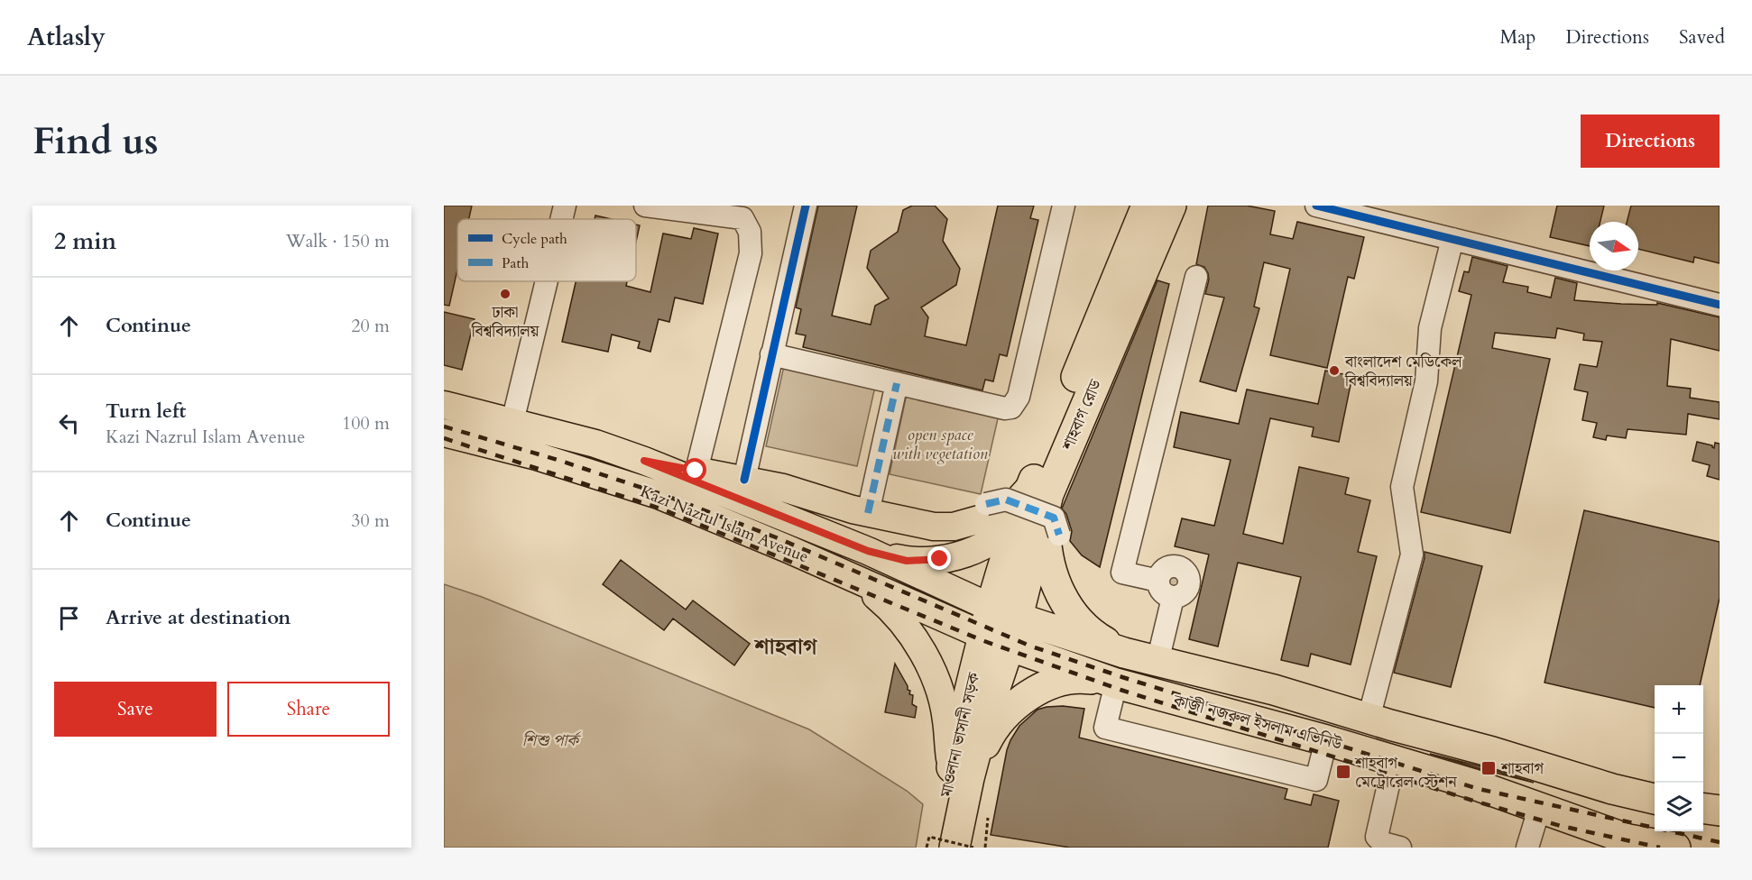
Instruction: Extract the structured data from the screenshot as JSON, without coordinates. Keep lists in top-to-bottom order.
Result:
{
  "streets": {
    "highway": ["শাহবাগ রোড", "কাজী নজরুল ইসলাম এভিনিউ", "মাওলানা ভাসানী সড়ক"],
    "main road": ["Kazi Nazrul Islam Avenue"]
  },
  "crossings": [
    ["শাহবাগ রোড", "Kazi Nazrul Islam Avenue"],
    ["শাহবাগ রোড", "কাজী নজরুল ইসলাম এভিনিউ"],
    ["শাহবাগ রোড", "মাওলানা ভাসানী সড়ক"],
    ["Kazi Nazrul Islam Avenue", "কাজী নজরুল ইসলাম এভিনিউ"],
    ["Kazi Nazrul Islam Avenue", "মাওলানা ভাসানী সড়ক"],
    ["কাজী নজরুল ইসলাম এভিনিউ", "মাওলানা ভাসানী সড়ক"]
  ],
  "districts": ["শাহবাগ"],
  "parks": ["open space with vegetation", "শিশু পার্ক"],
  "places": {
    "other": ["ঢাকা বিশ্ববিদ্যালয়", "বাংলাদেশ মেডিকেল বিশ্ববিদ্যালয়"],
    "transit": ["শাহবাগ", "শাহবাগ মেট্রোরেল স্টেশন"]
  },
  "legend": ["Cycle path", "Path"],
  "north": "right",
  "page": {
    "header": "Atlasly",
    "nav": ["Map", "Directions", "Saved"],
    "buttons": [
      "Directions",
      ["Save", "Share"]
    ],
    "title": "Find us",
    "heading": ["2 min", "Walk · 150 m"],
    "list": [
      ["Continue", "20 m"],
      ["Turn left", "Kazi Nazrul Islam Avenue", "100 m"],
      ["Continue", "30 m"],
      "Arrive at destination"
    ],
    "map_buttons": ["+", "−"]
  }
}
